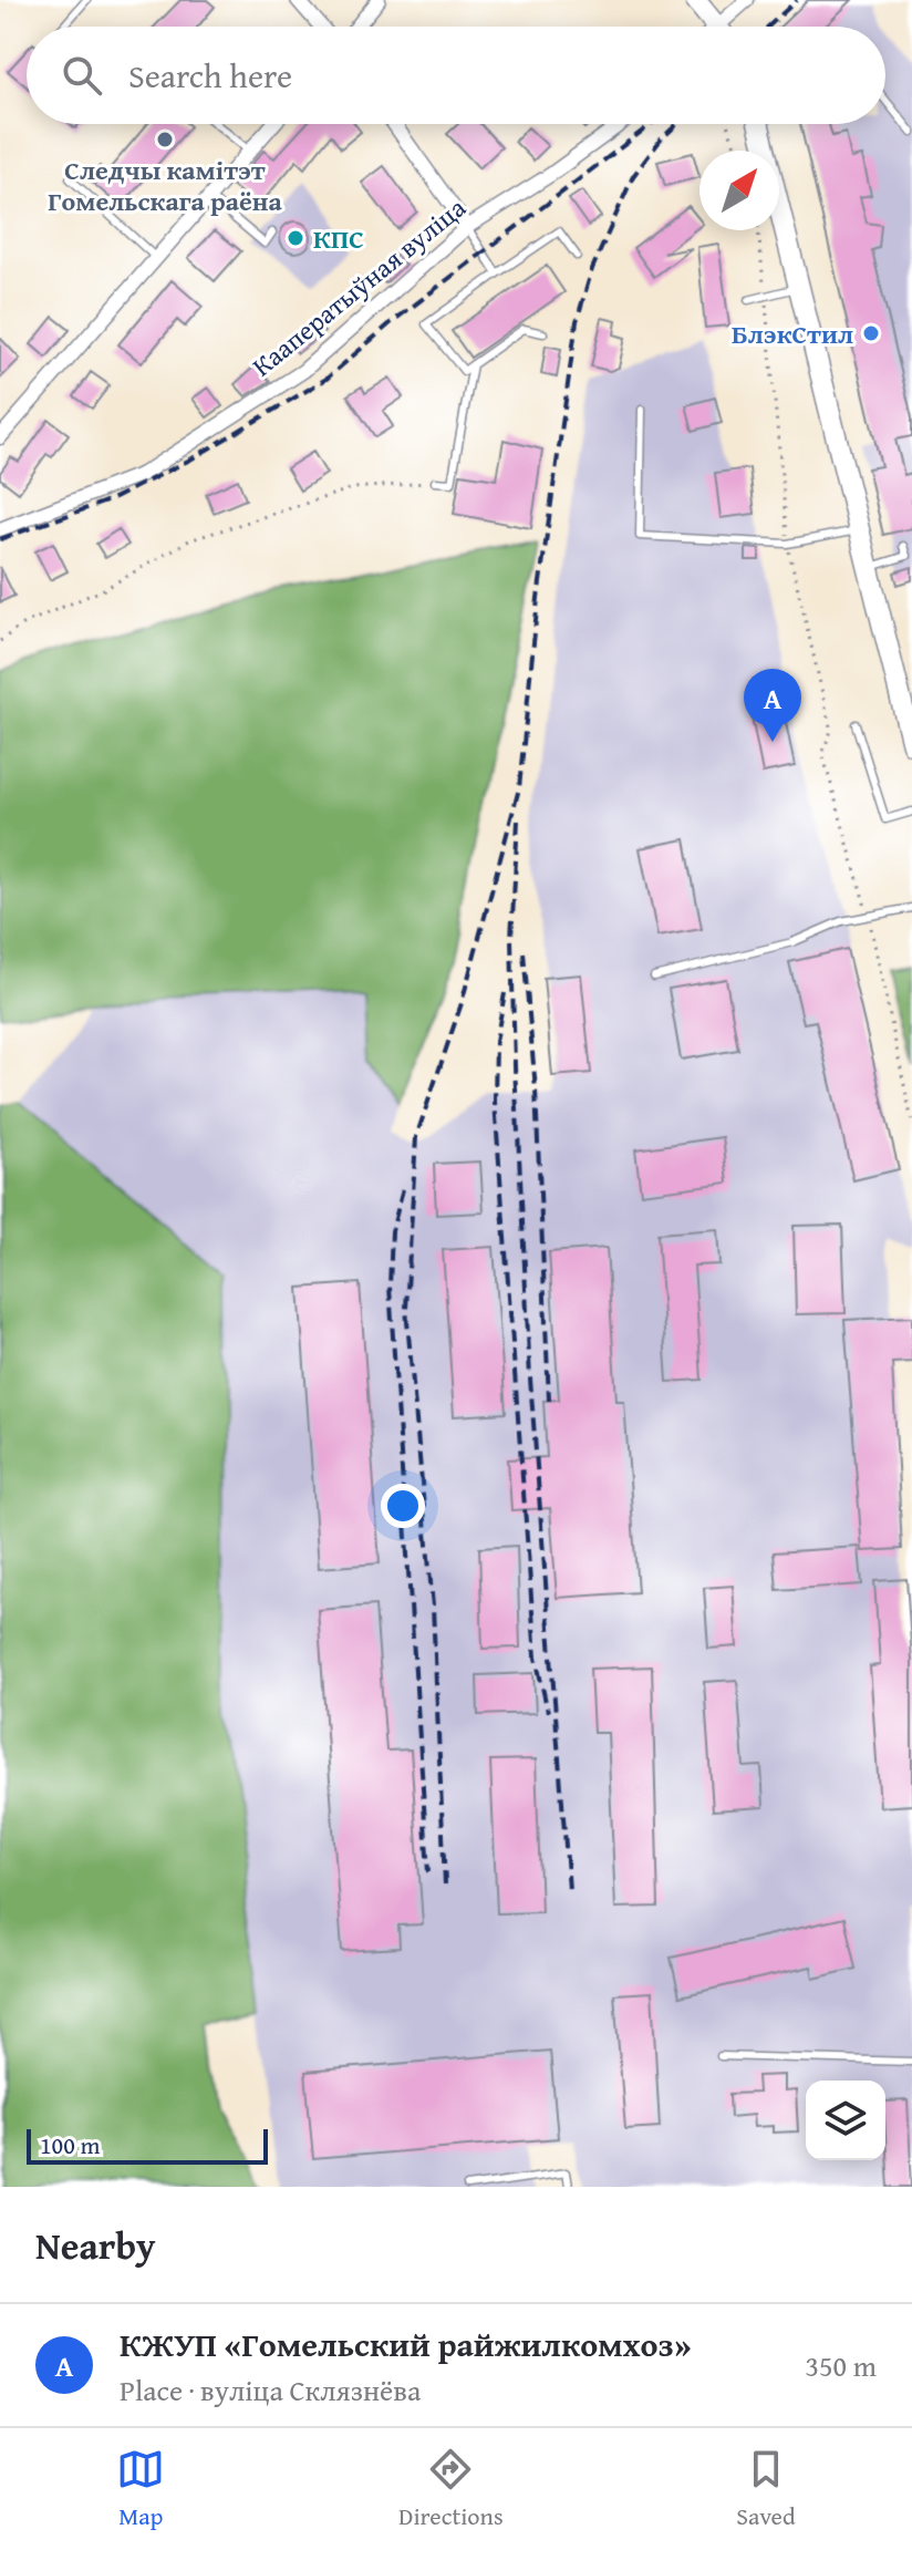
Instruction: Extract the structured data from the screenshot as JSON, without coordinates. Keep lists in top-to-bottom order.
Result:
{
  "streets": {
    "street": ["Кааператыўная вуліца"]
  },
  "places": ["Следчы камітэт Гомельскага раёна", "КПС", "БлэкСтил"],
  "scale_bar": "100 m",
  "north": "top right",
  "page": {
    "search": "Search here",
    "pins": "A",
    "scale": "100 m",
    "heading": "Nearby",
    "list": [
      {
        "mark": "A",
        "name": "КЖУП «Гомельский райжилкомхоз»",
        "note": "Place · вуліца Склязнёва",
        "value": "350 m"
      }
    ],
    "nav": ["Map", "Directions", "Saved"]
  }
}
